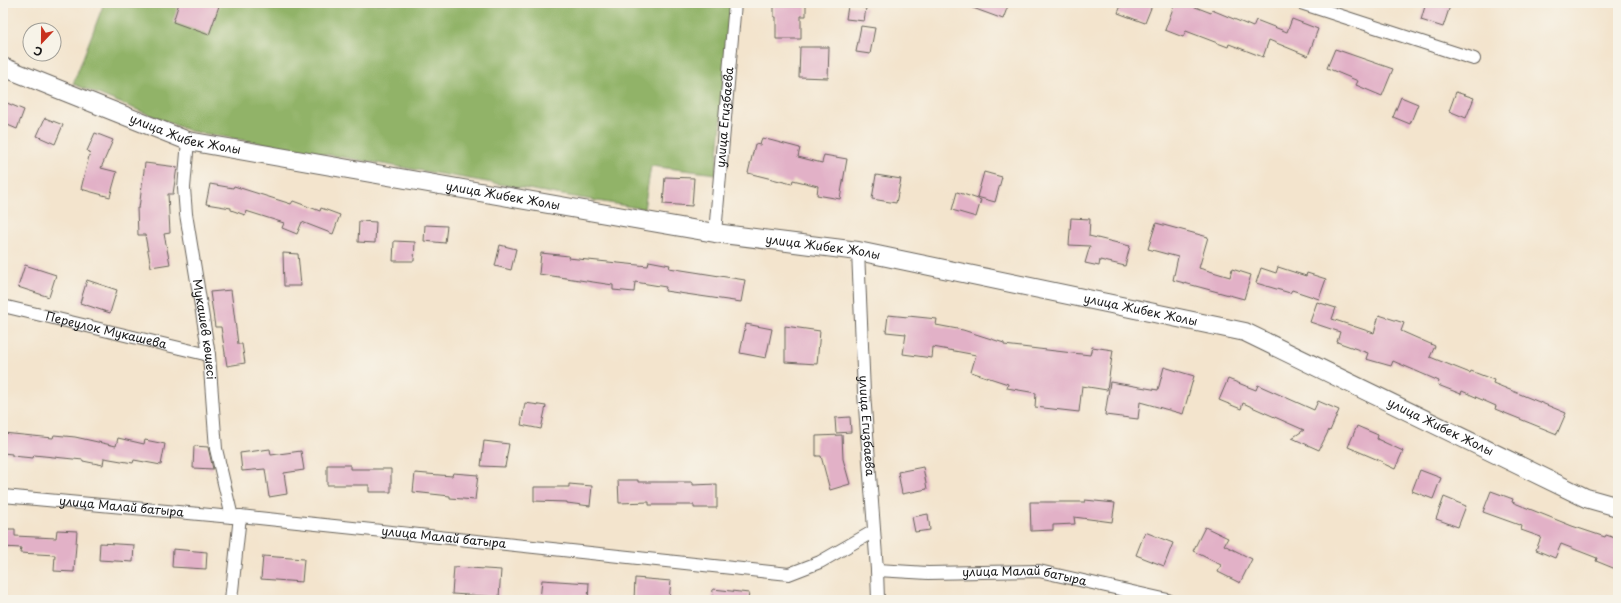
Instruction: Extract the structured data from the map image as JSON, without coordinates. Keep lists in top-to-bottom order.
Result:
{
  "streets": {
    "main road": ["улица Жибек Жолы"],
    "street": [
      "улица Егизбаева",
      "Мукашев көшесі",
      "Переулок Мукашева",
      "улица Малай батыра"
    ]
  },
  "crossings": [
    ["улица Егизбаева", "улица Жибек Жолы"],
    ["улица Егизбаева", "улица Малай батыра"],
    ["улица Жибек Жолы", "Мукашев көшесі"],
    ["Мукашев көшесі", "Переулок Мукашева"],
    ["Мукашев көшесі", "улица Малай батыра"]
  ],
  "north": "bottom"
}
